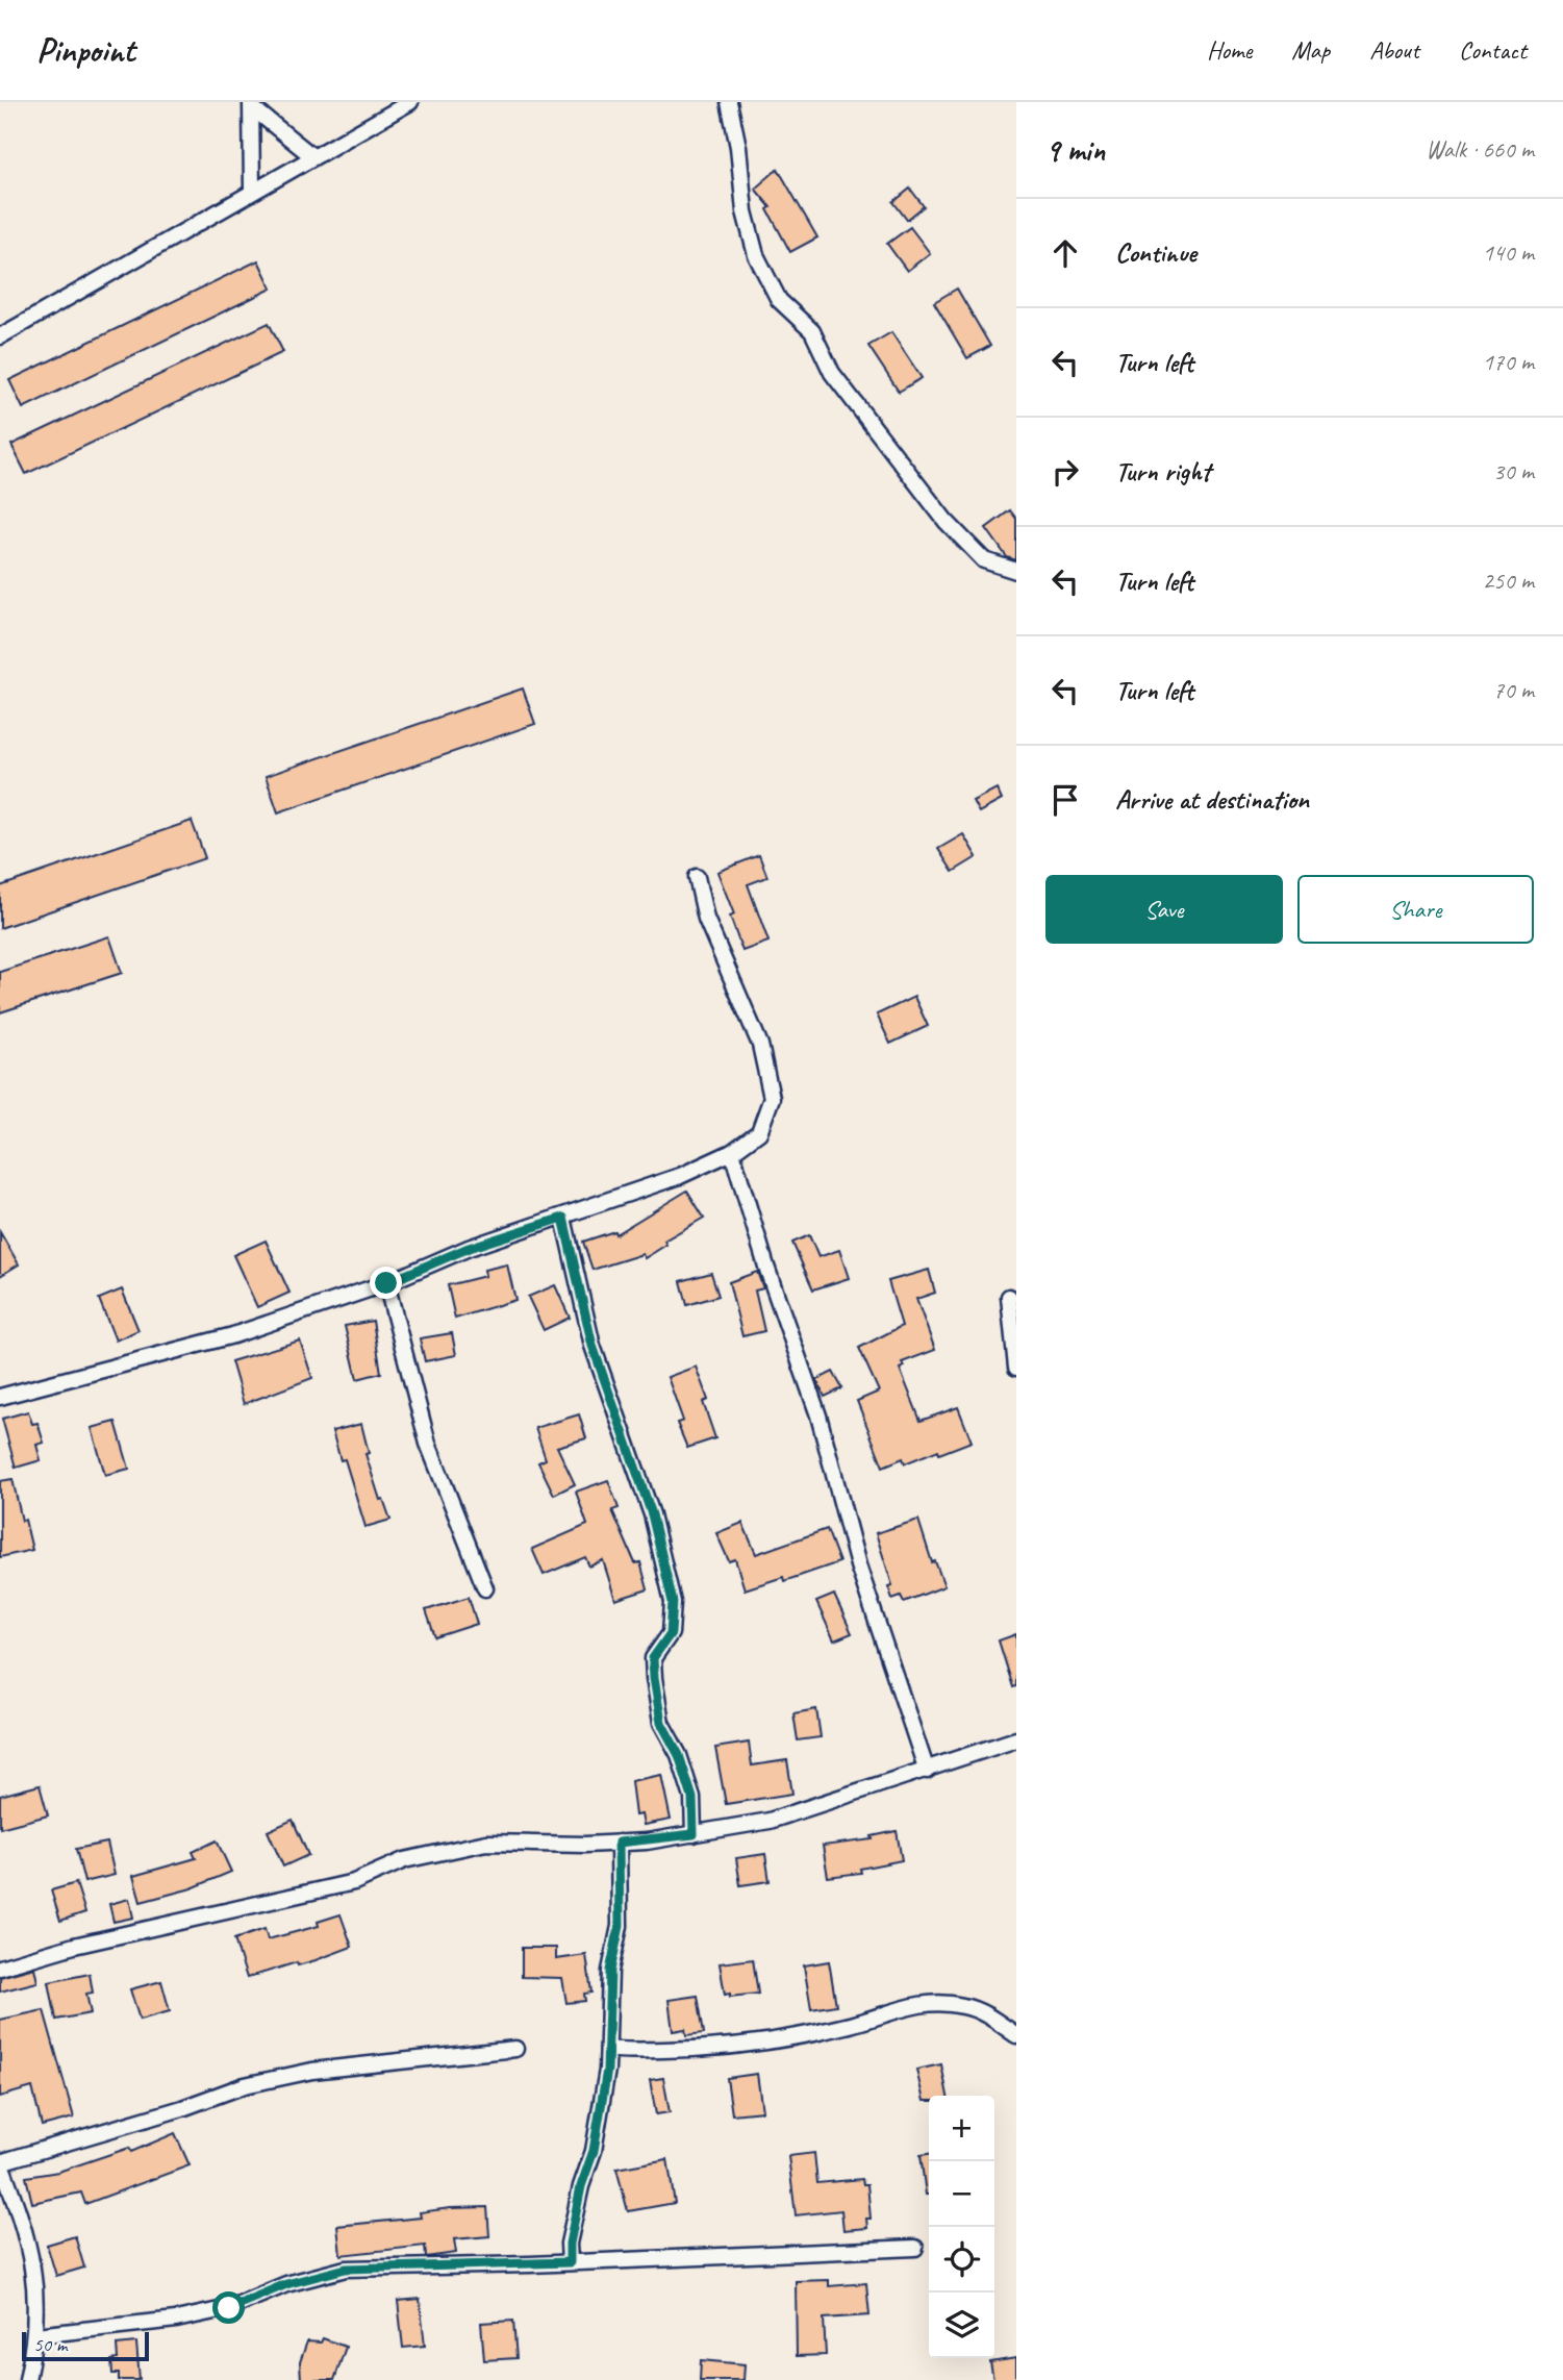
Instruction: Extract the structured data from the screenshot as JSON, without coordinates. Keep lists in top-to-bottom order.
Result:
{
  "scale_bar": "50 m",
  "page": {
    "header": "Pinpoint",
    "nav": [
      "Home",
      "Map",
      "About",
      "Contact"
    ],
    "heading": ["9 min", "Walk · 660 m"],
    "list": [
      ["Continue", "140 m"],
      ["Turn left", "170 m"],
      ["Turn right", "30 m"],
      ["Turn left", "250 m"],
      ["Turn left", "70 m"],
      "Arrive at destination"
    ],
    "buttons": ["Save", "Share"],
    "map_buttons": ["+", "−"],
    "scale": "50 m"
  }
}
